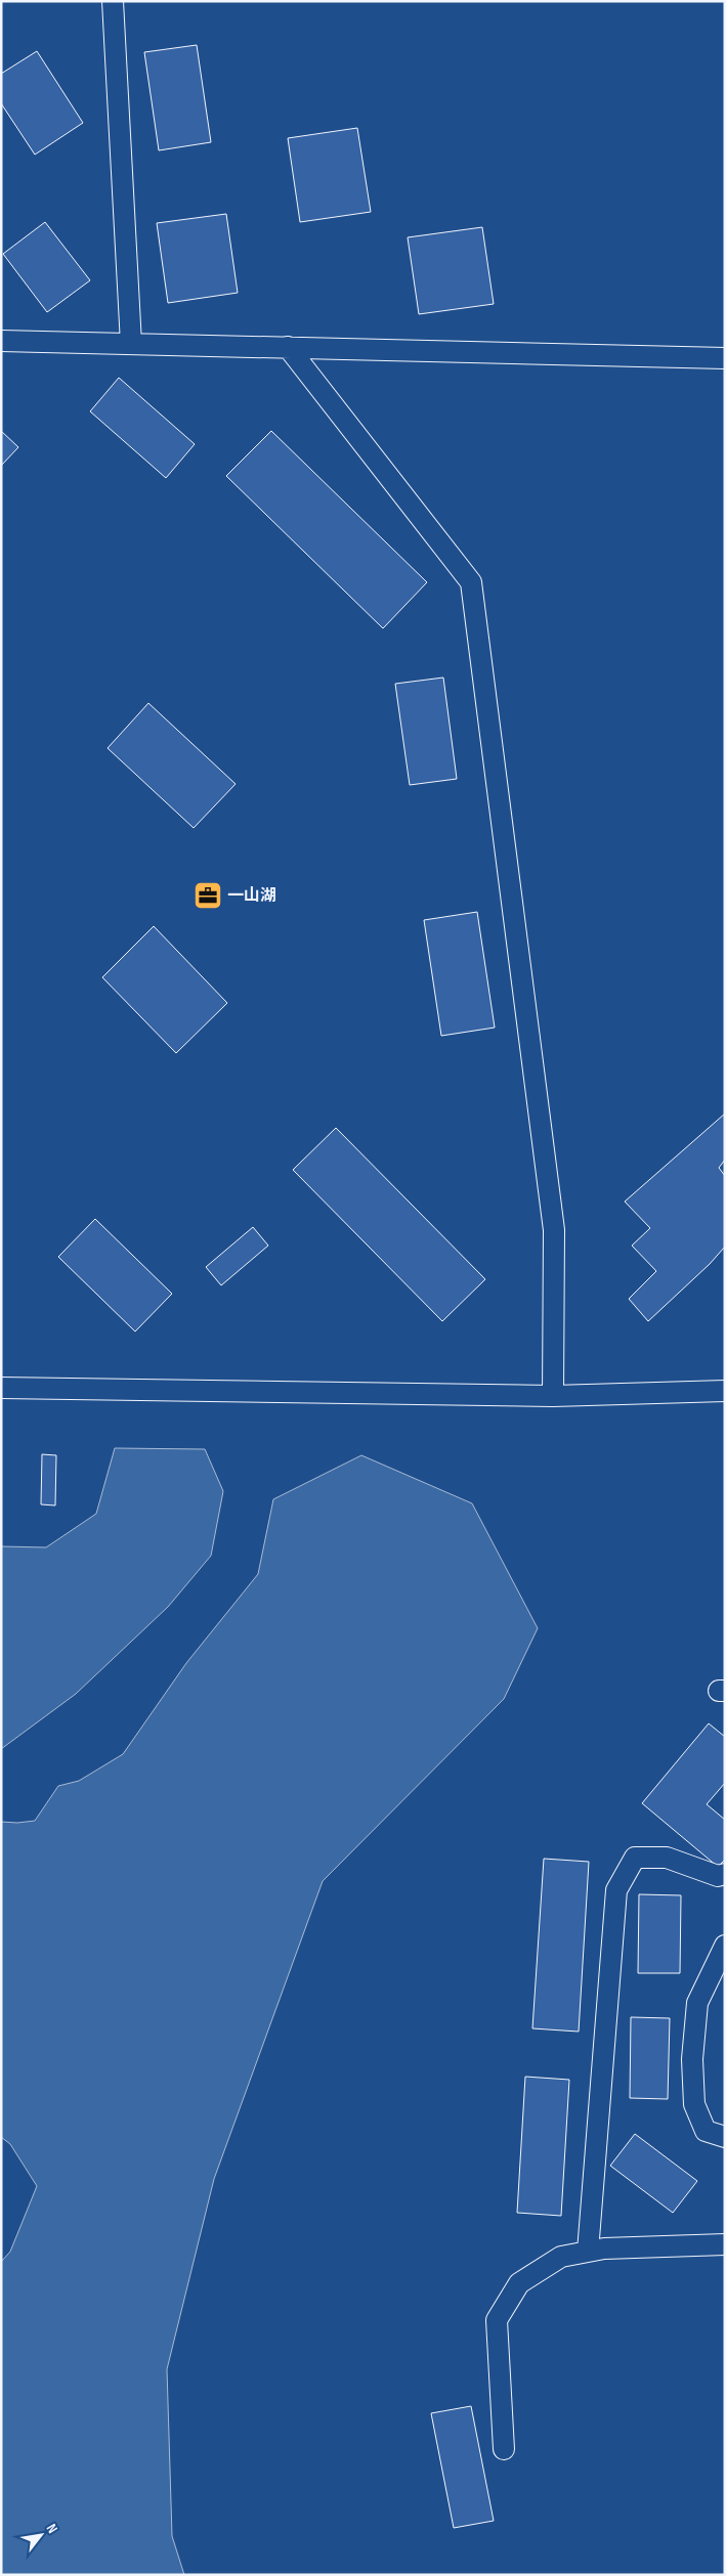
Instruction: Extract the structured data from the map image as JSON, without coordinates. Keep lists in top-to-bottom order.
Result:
{
  "places": {
    "office": ["一山湖"]
  },
  "north": "top right"
}
